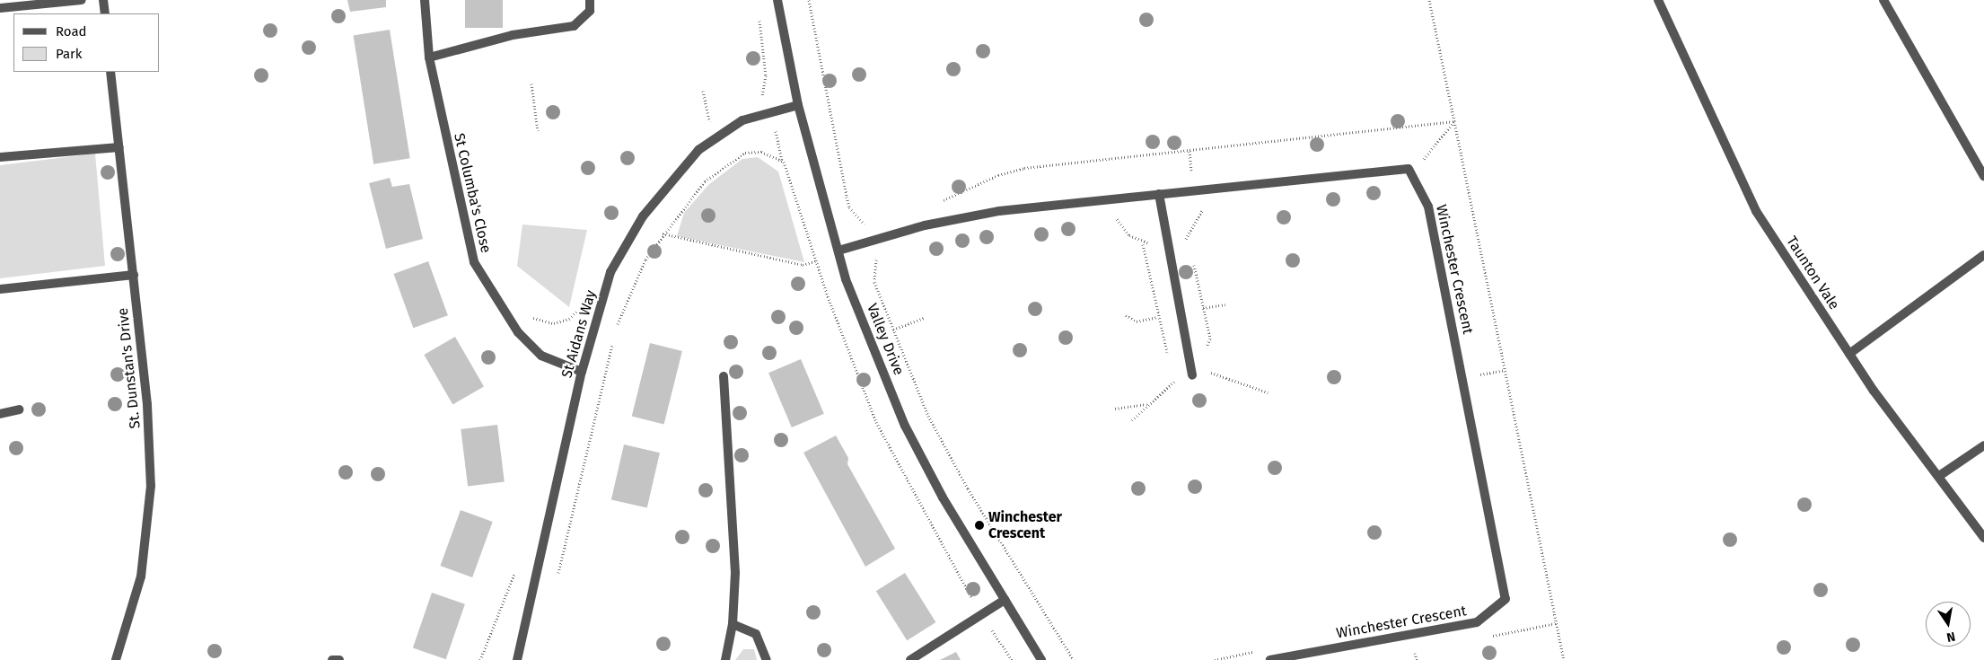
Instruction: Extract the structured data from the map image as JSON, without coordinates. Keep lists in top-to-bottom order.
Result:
{
  "streets": {
    "street": [
      "St Columba's Close",
      "Winchester Crescent",
      "Taunton Vale",
      "St Aidans Way",
      "Valley Drive",
      "St. Dunstan's Drive"
    ]
  },
  "crossings": [
    ["St Columba's Close", "St Aidans Way"],
    ["Winchester Crescent", "Valley Drive"],
    ["St Aidans Way", "Valley Drive"]
  ],
  "places": ["Winchester Crescent"],
  "legend": ["Road", "Park"],
  "north": "bottom"
}
